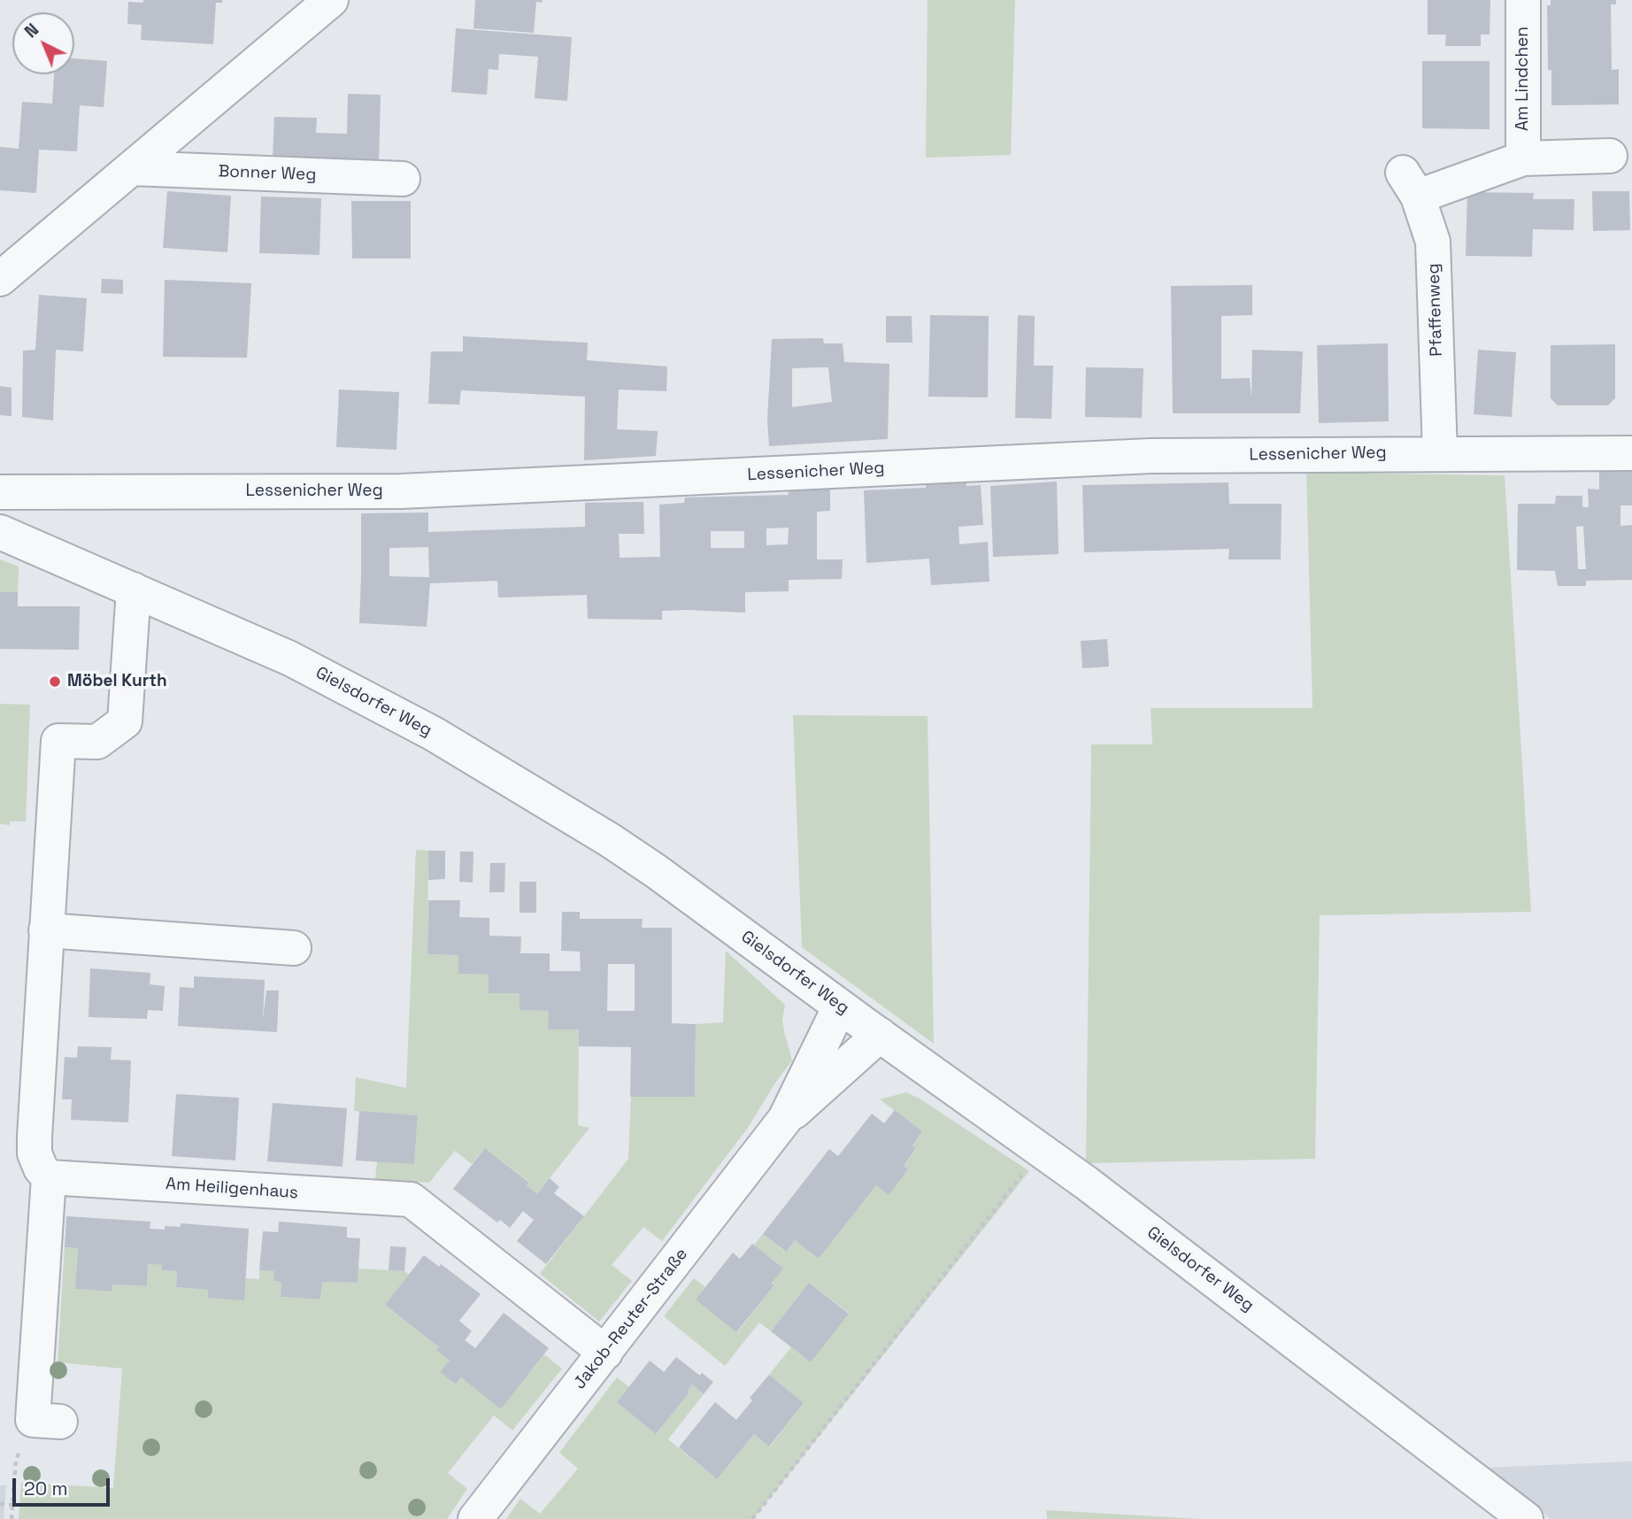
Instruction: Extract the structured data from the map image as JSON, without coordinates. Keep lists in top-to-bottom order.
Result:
{
  "streets": {
    "street": [
      "Am Lindchen",
      "Bonner Weg",
      "Pfaffenweg",
      "Lessenicher Weg",
      "Gielsdorfer Weg",
      "Am Heiligenhaus",
      "Jakob-Reuter-Straße"
    ]
  },
  "crossings": [
    ["Am Lindchen", "Pfaffenweg"],
    ["Pfaffenweg", "Lessenicher Weg"],
    ["Gielsdorfer Weg", "Jakob-Reuter-Straße"],
    ["Am Heiligenhaus", "Jakob-Reuter-Straße"]
  ],
  "places": ["Möbel Kurth"],
  "scale_bar": "20 m",
  "north": "top left"
}
